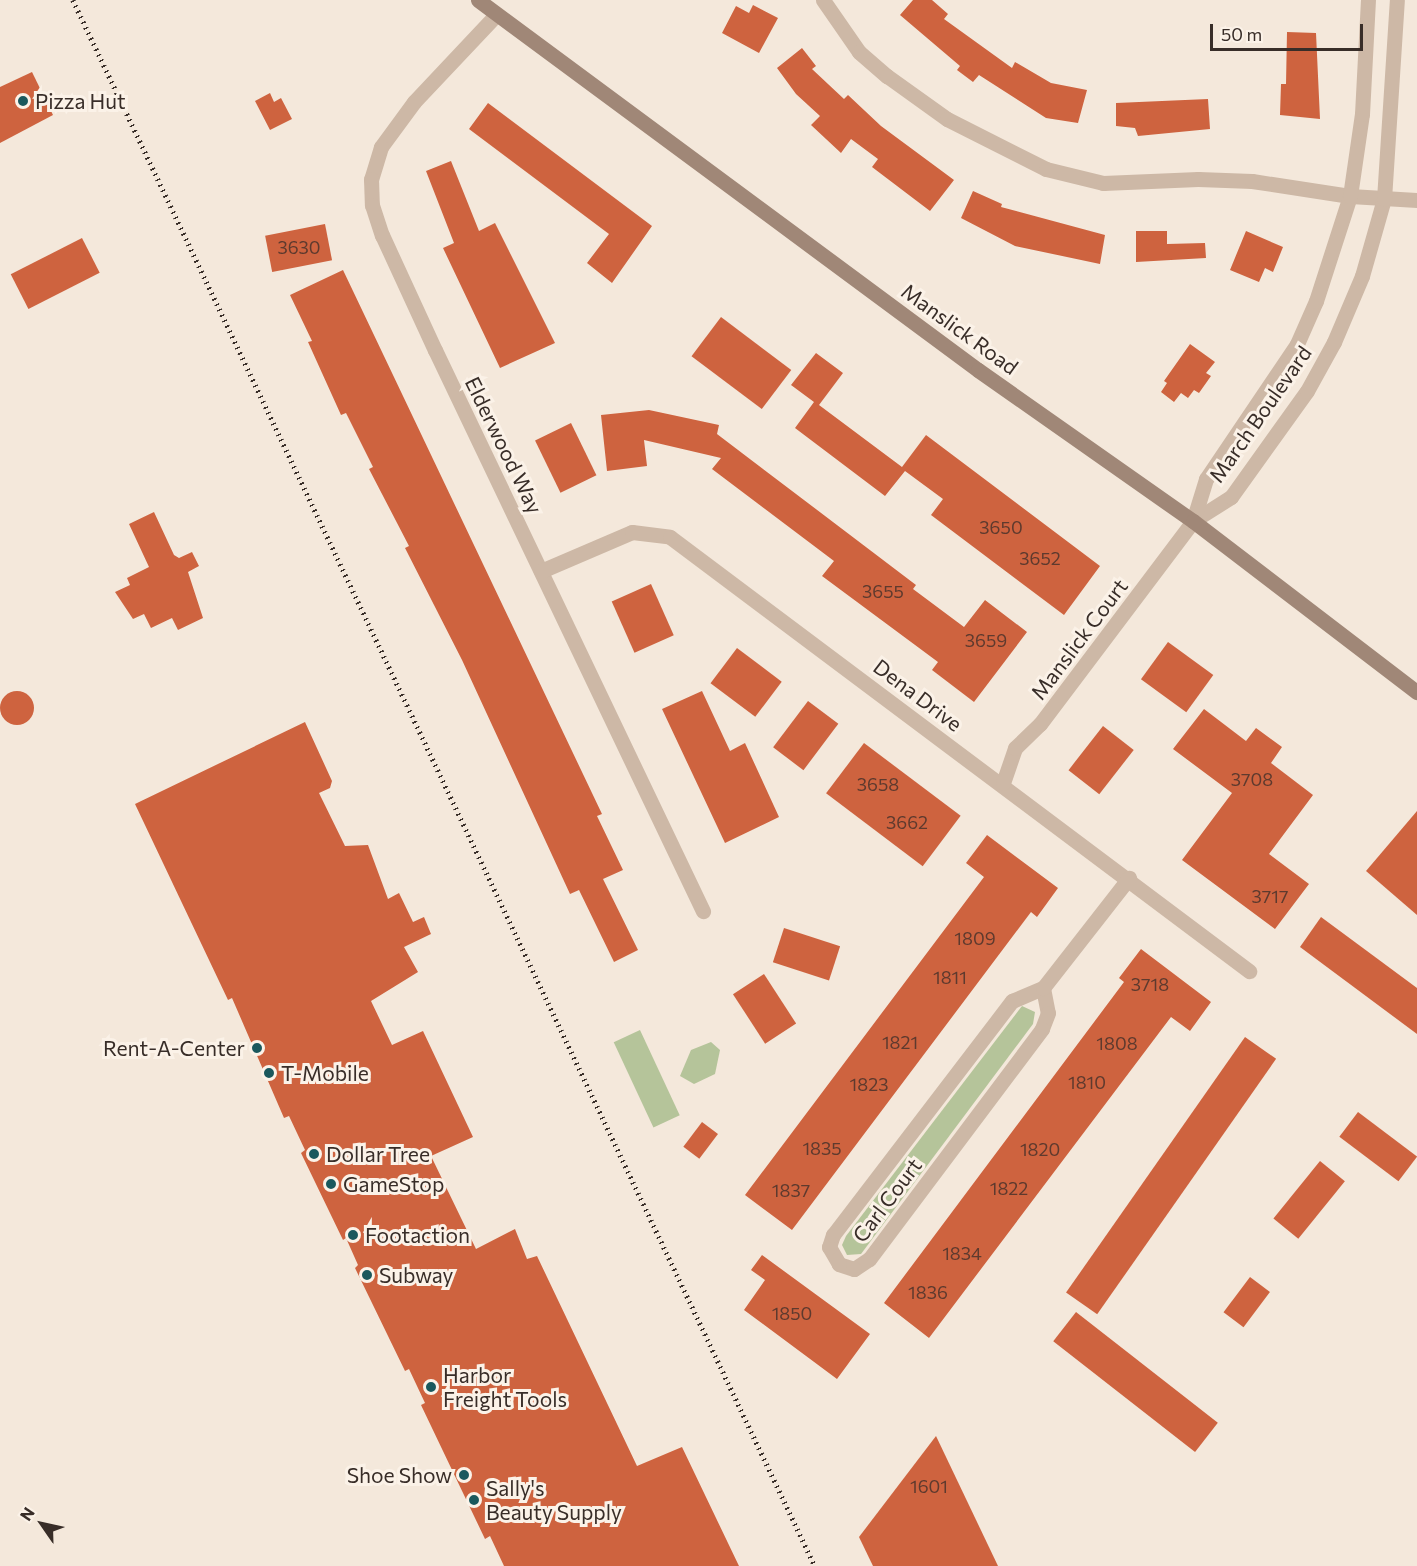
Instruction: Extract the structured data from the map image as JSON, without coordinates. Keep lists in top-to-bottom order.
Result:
{
  "streets": {
    "main road": ["Manslick Road"],
    "street": [
      "March Boulevard",
      "Elderwood Way",
      "Manslick Court",
      "Dena Drive",
      "Carl Court"
    ]
  },
  "crossings": [
    ["Manslick Road", "March Boulevard"],
    ["Manslick Road", "Elderwood Way"],
    ["Manslick Road", "Manslick Court"],
    ["March Boulevard", "Manslick Court"],
    ["Elderwood Way", "Dena Drive"],
    ["Manslick Court", "Dena Drive"],
    ["Dena Drive", "Carl Court"]
  ],
  "places": [
    "Pizza Hut",
    "Rent-A-Center",
    "T-Mobile",
    "Dollar Tree",
    "GameStop",
    "Footaction",
    "Subway",
    "Harbor Freight Tools",
    "Shoe Show",
    "Sally's Beauty Supply"
  ],
  "house_numbers": [
    "3630",
    "3650",
    "3652",
    "3655",
    "3659",
    "3708",
    "3658",
    "3662",
    "3717",
    "1809",
    "1811",
    "3718",
    "1821",
    "1808",
    "1810",
    "1823",
    "1835",
    "1820",
    "1822",
    "1837",
    "1834",
    "1836",
    "1850",
    "1601"
  ],
  "scale_bar": "50 m",
  "north": "top left"
}
